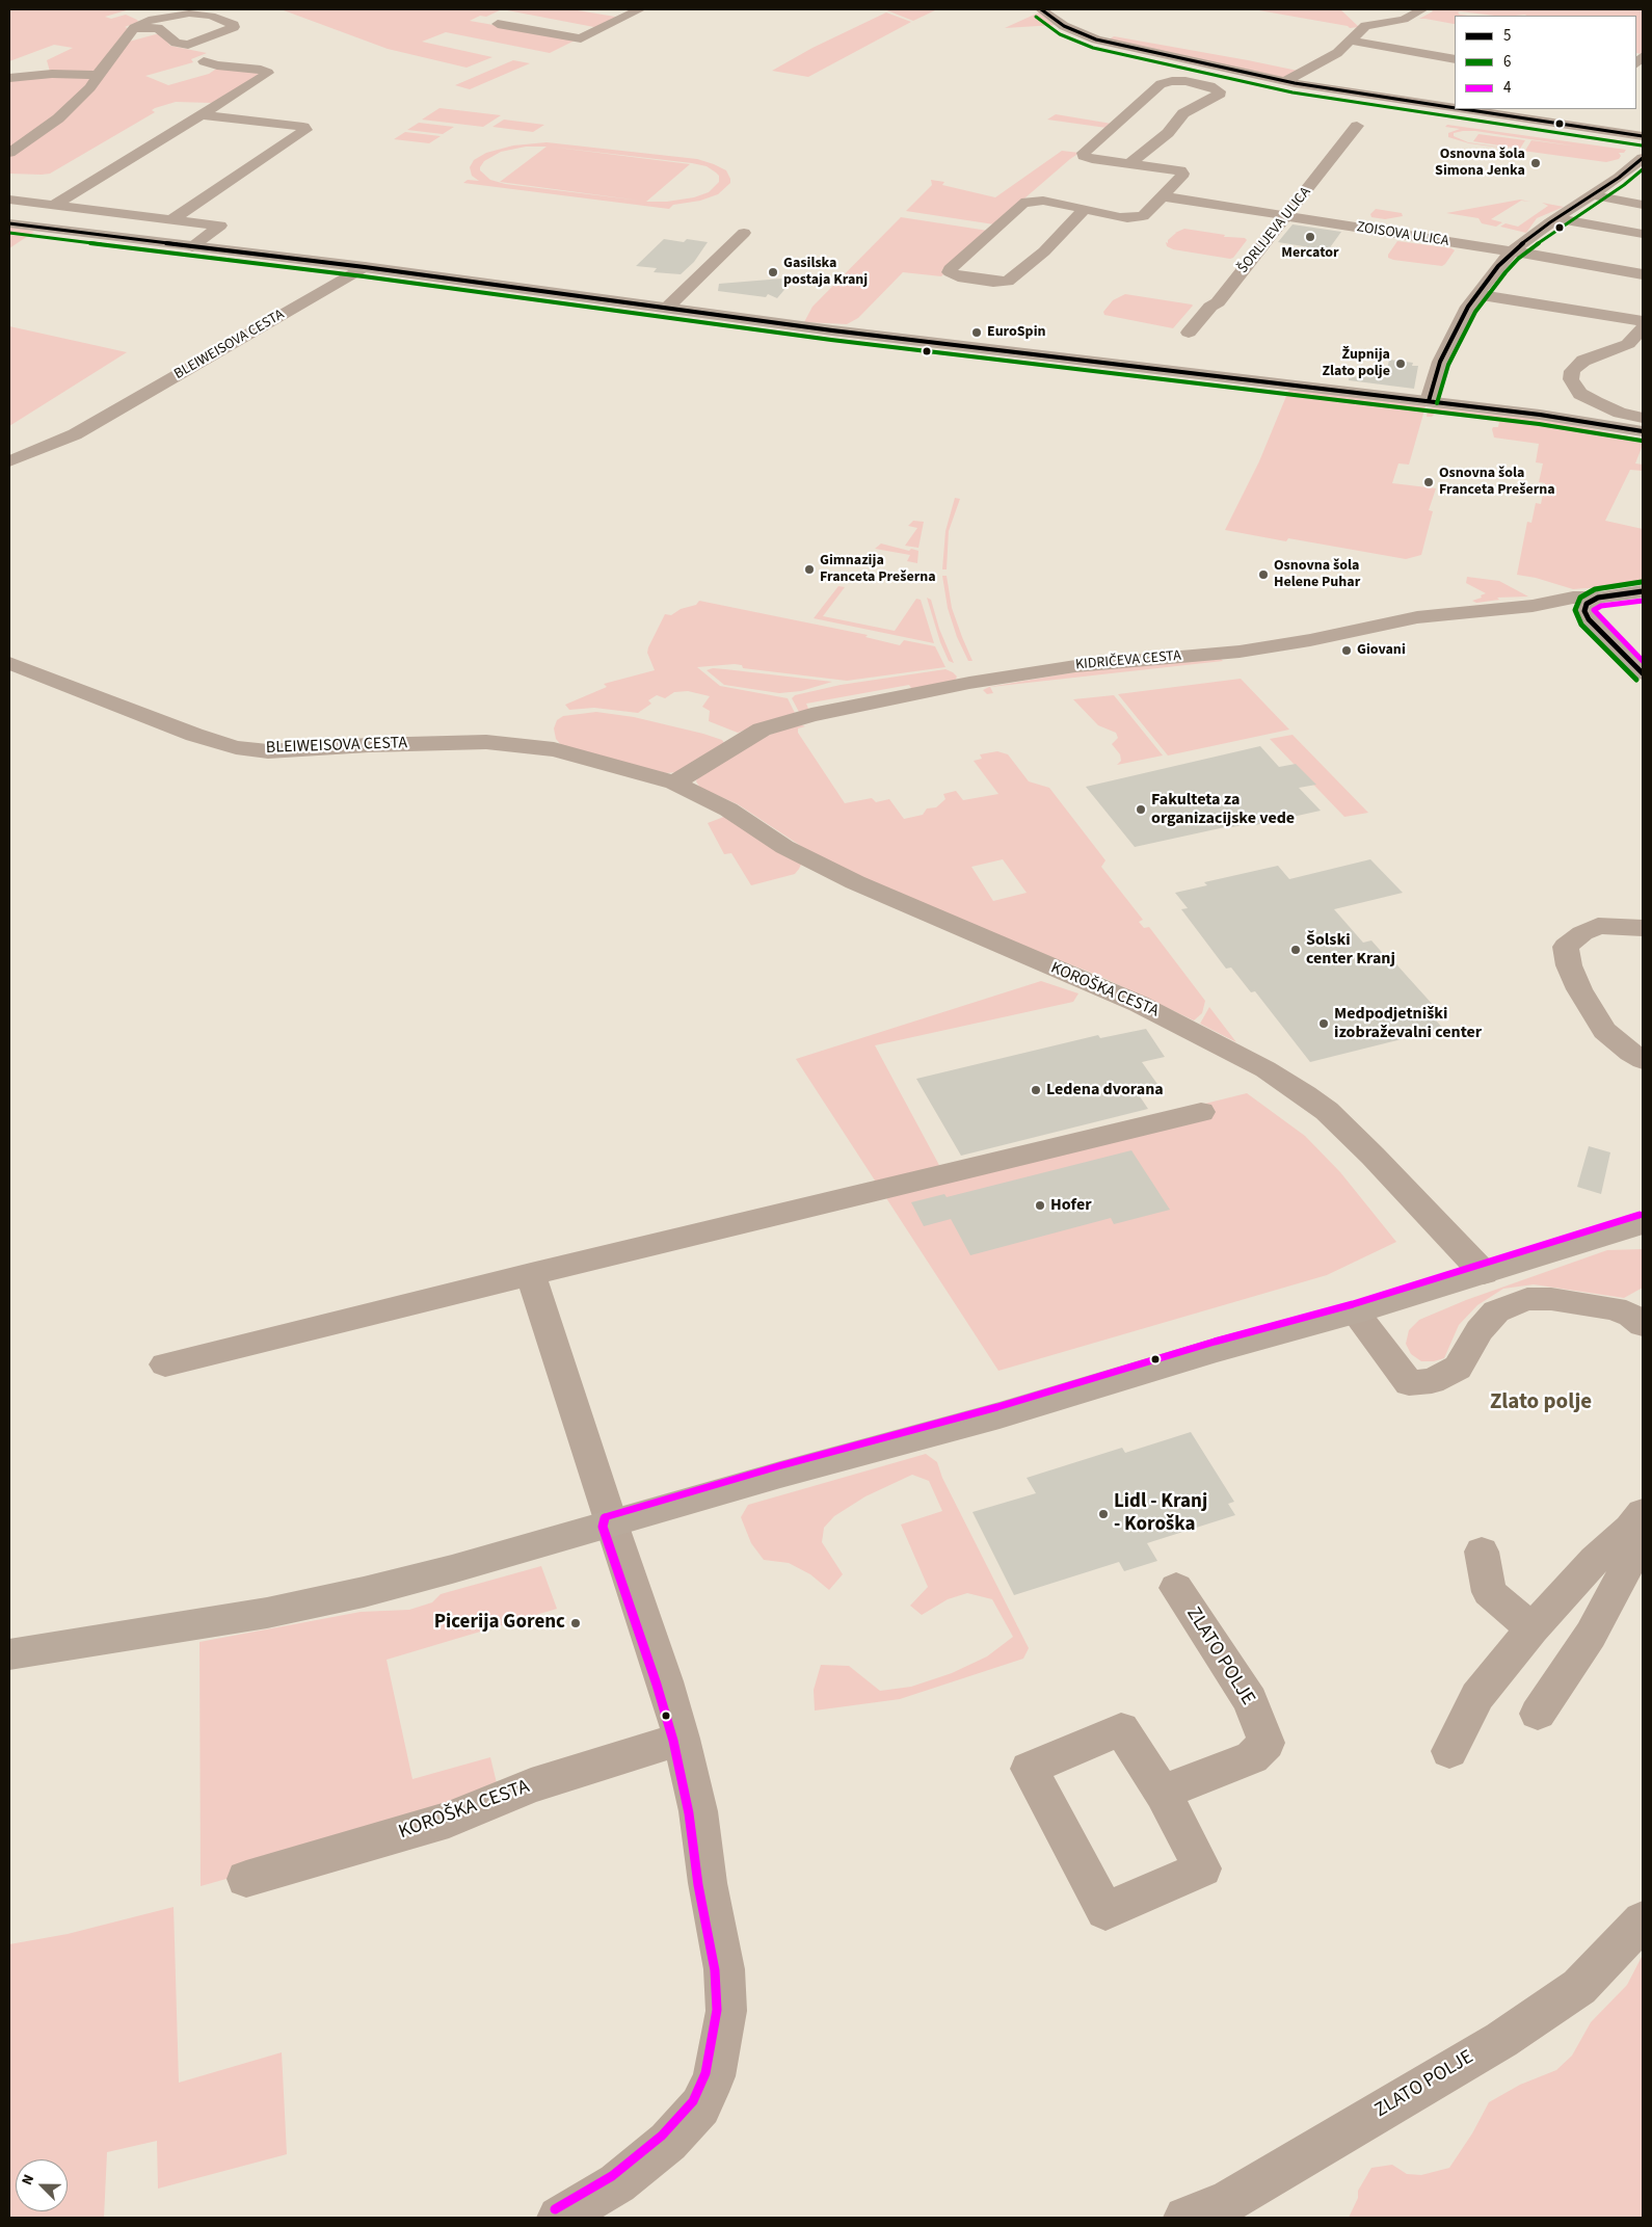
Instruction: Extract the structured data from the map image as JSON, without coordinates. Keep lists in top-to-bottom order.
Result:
{
  "streets": {
    "main road": ["KIDRIČEVA CESTA"],
    "street": [
      "ŠORLIJEVA ULICA",
      "ZOISOVA ULICA",
      "BLEIWEISOVA CESTA",
      "KOROŠKA CESTA",
      "ZLATO POLJE"
    ]
  },
  "crossings": [
    ["ŠORLIJEVA ULICA", "ZOISOVA ULICA"],
    ["BLEIWEISOVA CESTA", "KIDRIČEVA CESTA"],
    ["BLEIWEISOVA CESTA", "KOROŠKA CESTA"],
    ["KIDRIČEVA CESTA", "KOROŠKA CESTA"]
  ],
  "districts": ["Zlato polje"],
  "places": [
    "Osnovna šola Simona Jenka",
    "Mercator",
    "Gasilska postaja Kranj",
    "EuroSpin",
    "Župnija Zlato polje",
    "Osnovna šola Franceta Prešerna",
    "Gimnazija Franceta Prešerna",
    "Osnovna šola Helene Puhar",
    "Giovani",
    "Fakulteta za organizacijske vede",
    "Šolski center Kranj",
    "Medpodjetniški izobraževalni center",
    "Ledena dvorana",
    "Hofer",
    "Lidl - Kranj - Koroška",
    "Picerija Gorenc"
  ],
  "lines": ["transit line 5", "transit line 6", "transit line 4"],
  "legend": ["5", "6", "4"],
  "north": "top left"
}
